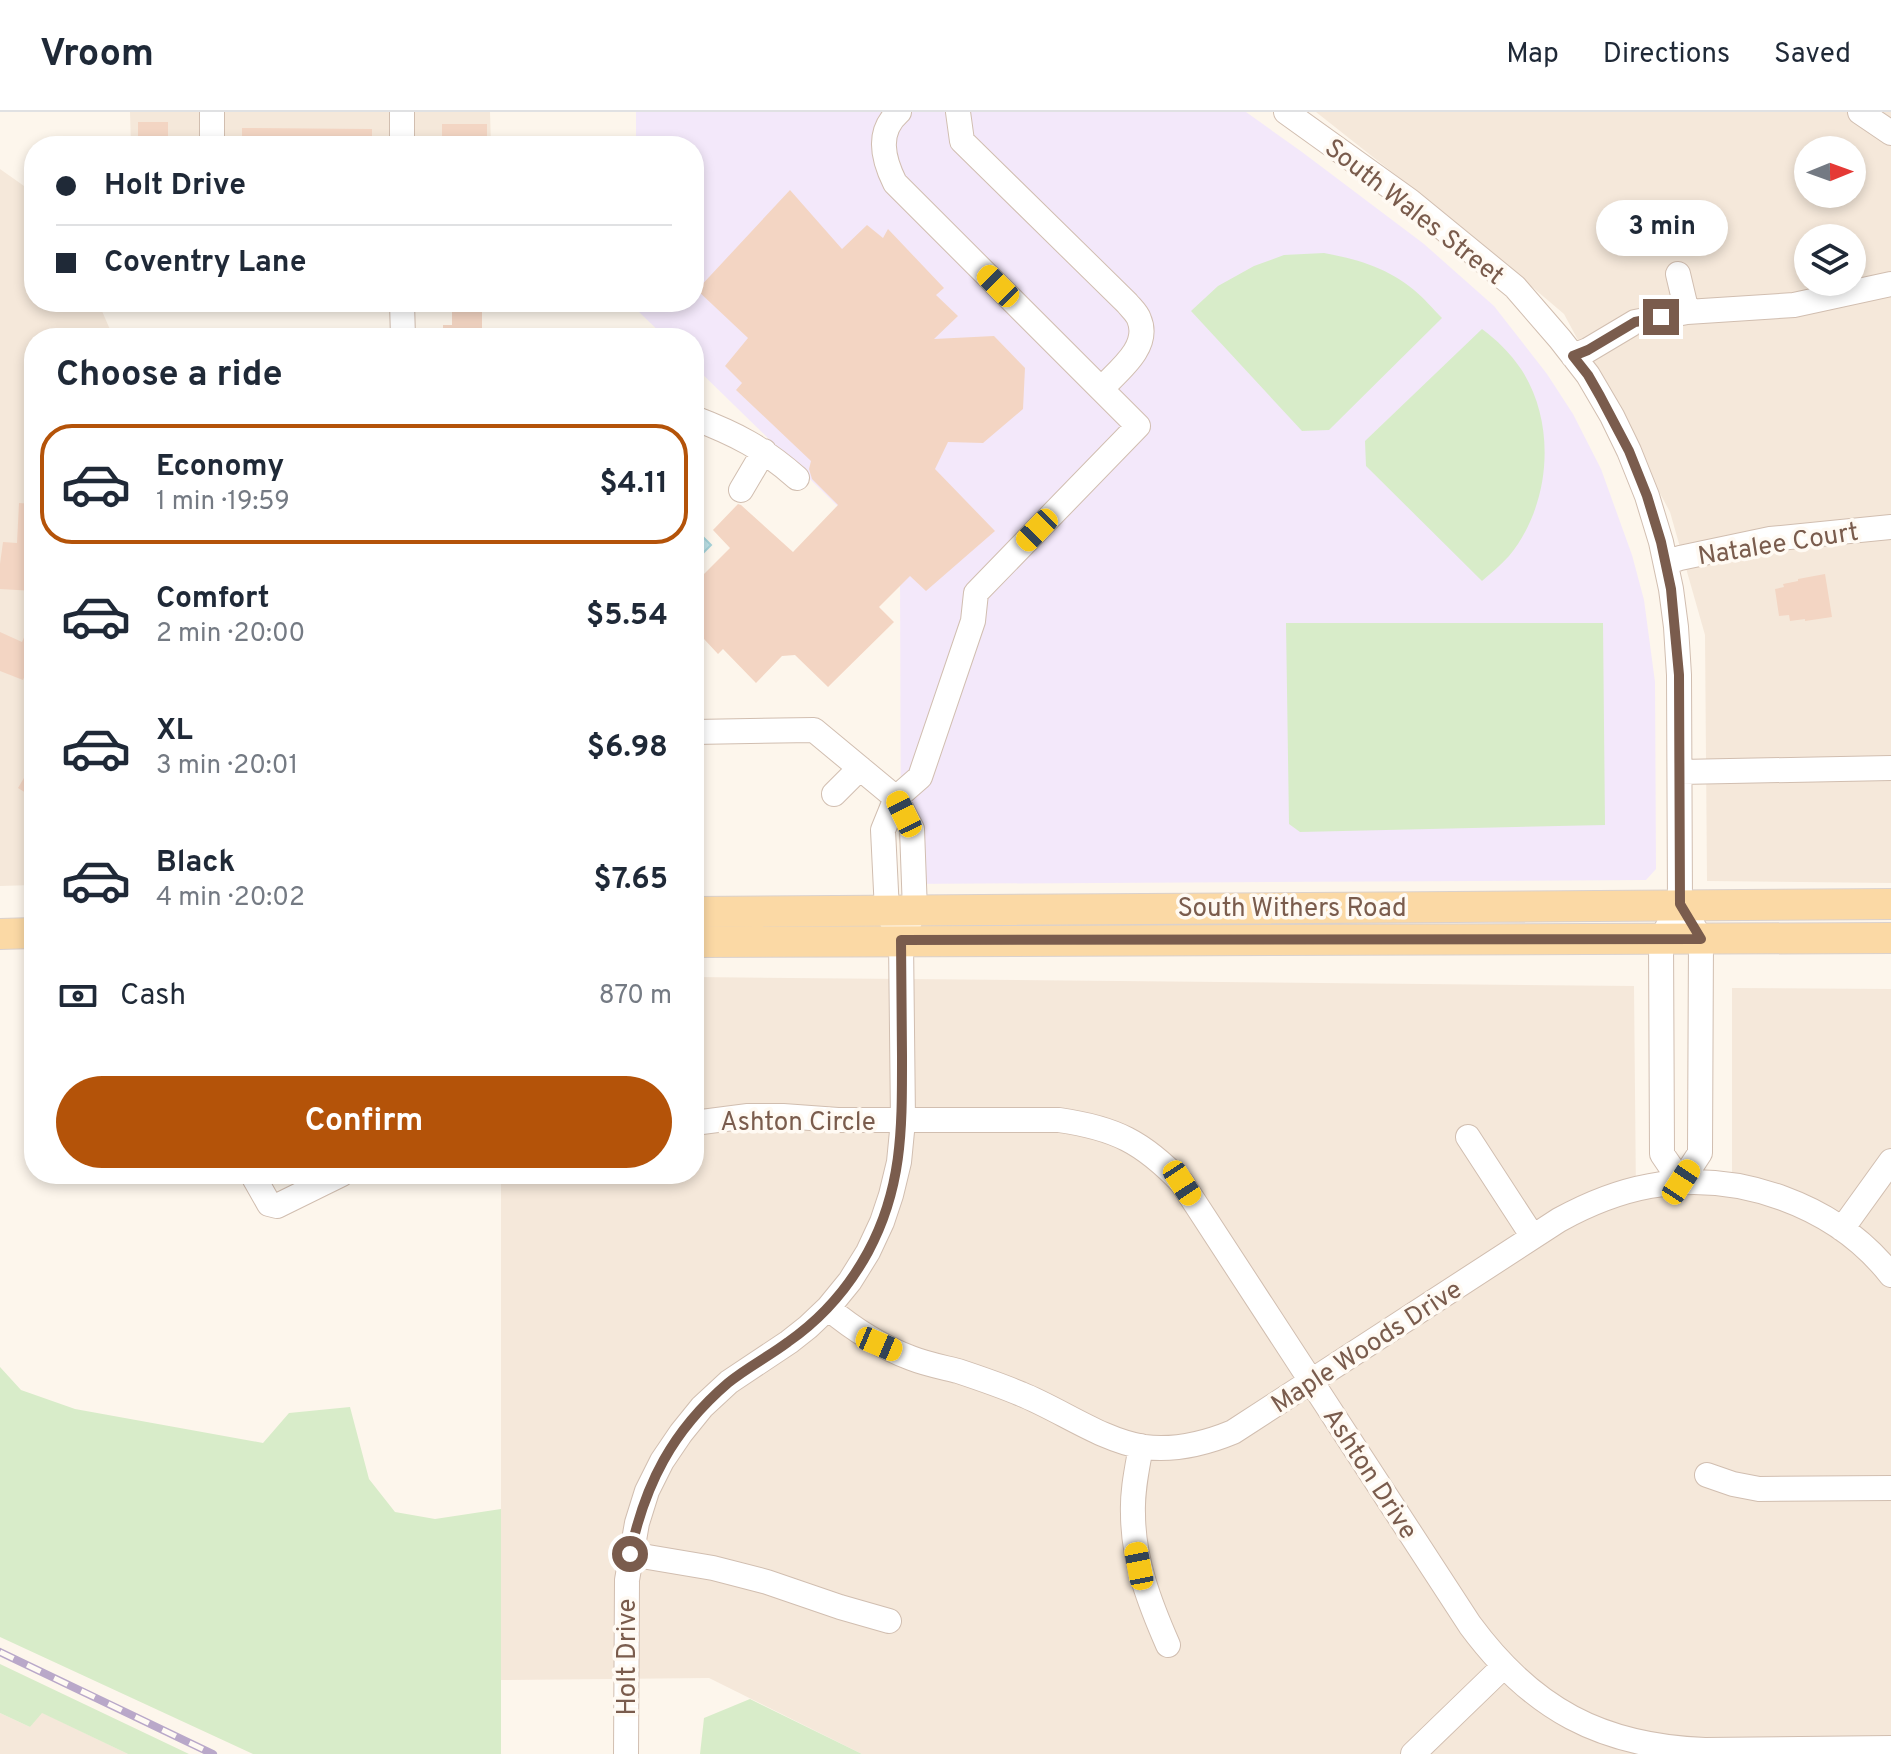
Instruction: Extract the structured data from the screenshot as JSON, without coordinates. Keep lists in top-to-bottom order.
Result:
{
  "streets": {
    "main road": ["South Withers Road"],
    "street": [
      "South Wales Street",
      "Natalee Court",
      "Ashton Circle",
      "Maple Woods Drive",
      "Ashton Drive",
      "Holt Drive"
    ]
  },
  "crossings": [
    ["South Wales Street", "Natalee Court"],
    ["South Wales Street", "South Withers Road"],
    ["South Withers Road", "Holt Drive"],
    ["Ashton Circle", "Ashton Drive"],
    ["Ashton Circle", "Holt Drive"],
    ["Maple Woods Drive", "Ashton Drive"],
    ["Maple Woods Drive", "Holt Drive"],
    ["Ashton Drive", "Holt Drive"]
  ],
  "north": "right",
  "page": {
    "header": "Vroom",
    "nav": ["Map", "Directions", "Saved"],
    "banner": ["Holt Drive", "Coventry Lane"],
    "bubble": "3 min",
    "heading": "Choose a ride",
    "list": [
      {
        "name": "Economy",
        "note": "1 min · 19:59",
        "value": "$4.11"
      },
      {
        "name": "Comfort",
        "note": "2 min · 20:00",
        "value": "$5.54"
      },
      {
        "name": "XL",
        "note": "3 min · 20:01",
        "value": "$6.98"
      },
      {
        "name": "Black",
        "note": "4 min · 20:02",
        "value": "$7.65"
      }
    ],
    "pay": ["Cash", "870 m"],
    "buttons": "Confirm"
  }
}
